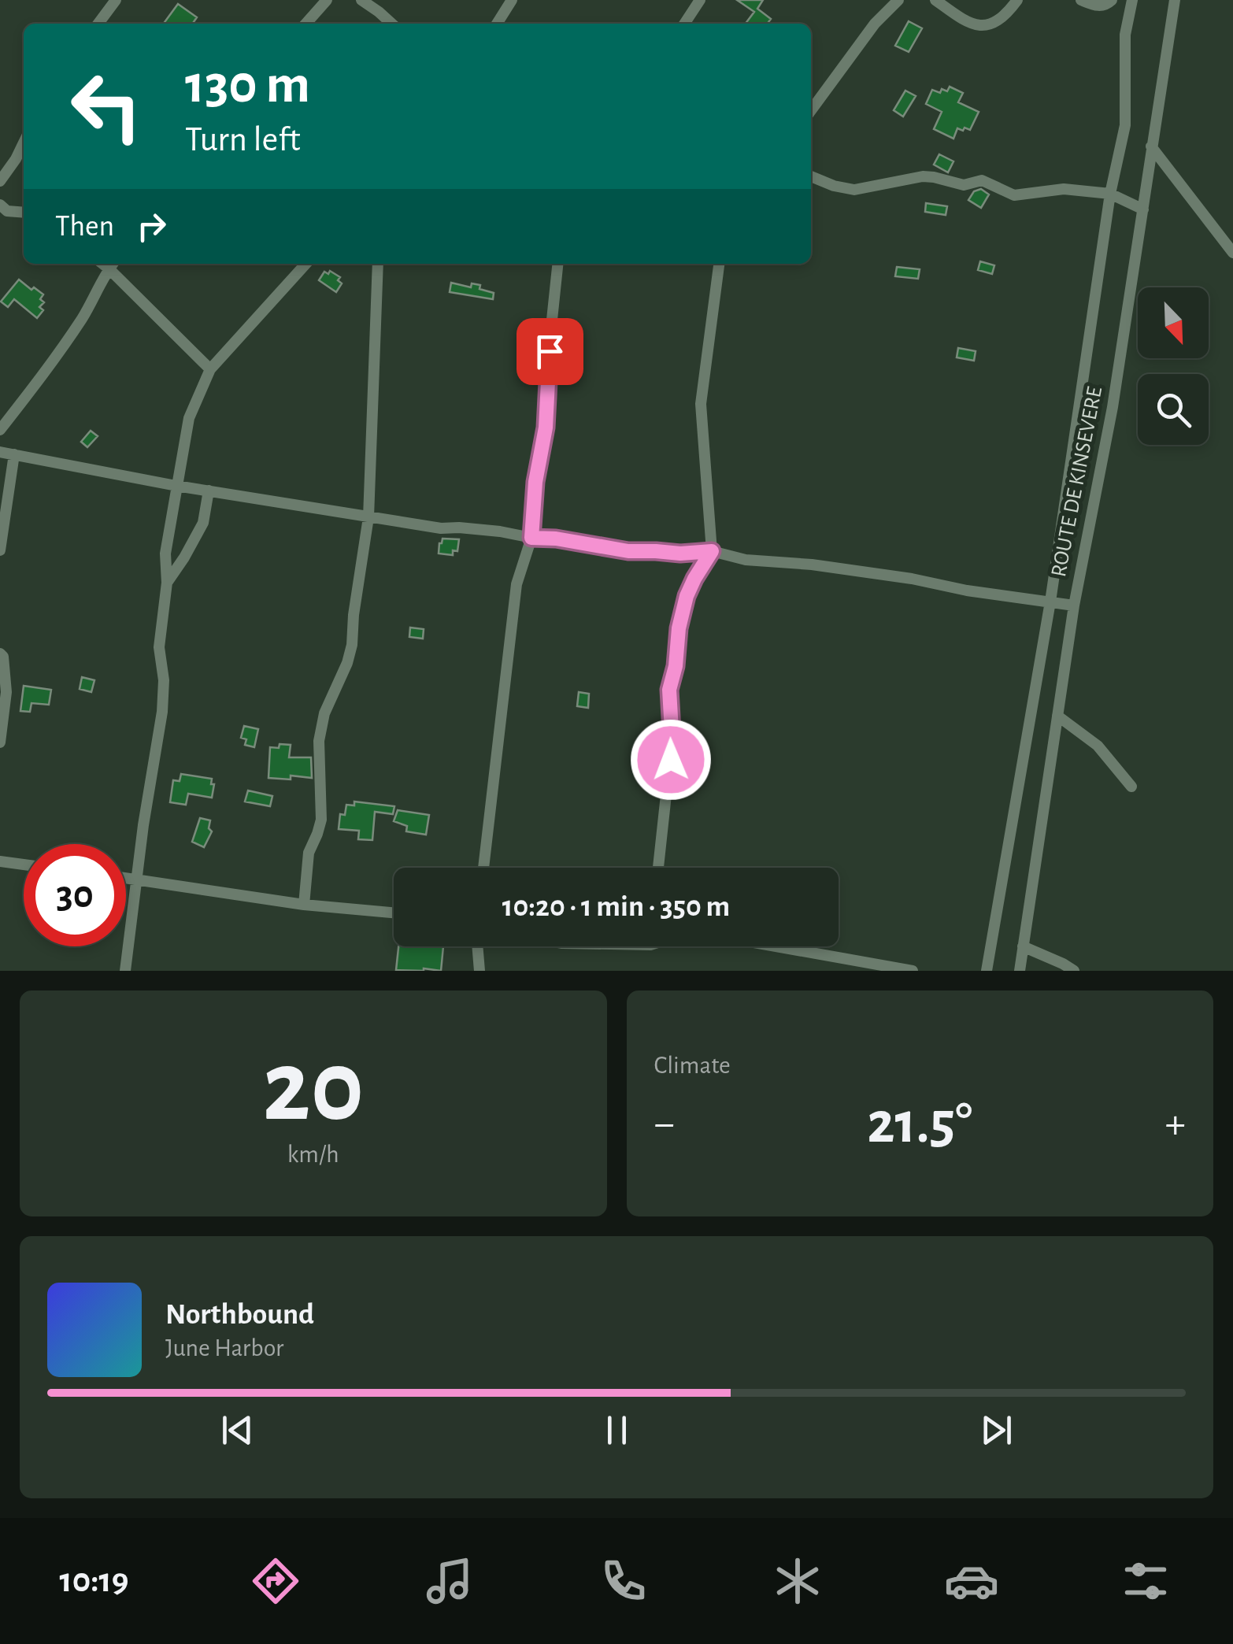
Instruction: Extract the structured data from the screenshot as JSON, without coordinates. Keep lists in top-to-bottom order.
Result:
{
  "streets": {
    "street": ["ROUTE DE KINSEVERE"]
  },
  "north": "bottom right",
  "page": {
    "turn": ["130 m", "Turn left"],
    "then": "Then",
    "limit": "30",
    "trip": "10:20 · 1 min · 350 m",
    "tile": [
      ["20", "km/h"],
      "Climate"
    ],
    "heat": ["−", "21.5°", "+"],
    "song": ["Northbound", "June Harbor"],
    "tabs": "10:19"
  }
}
